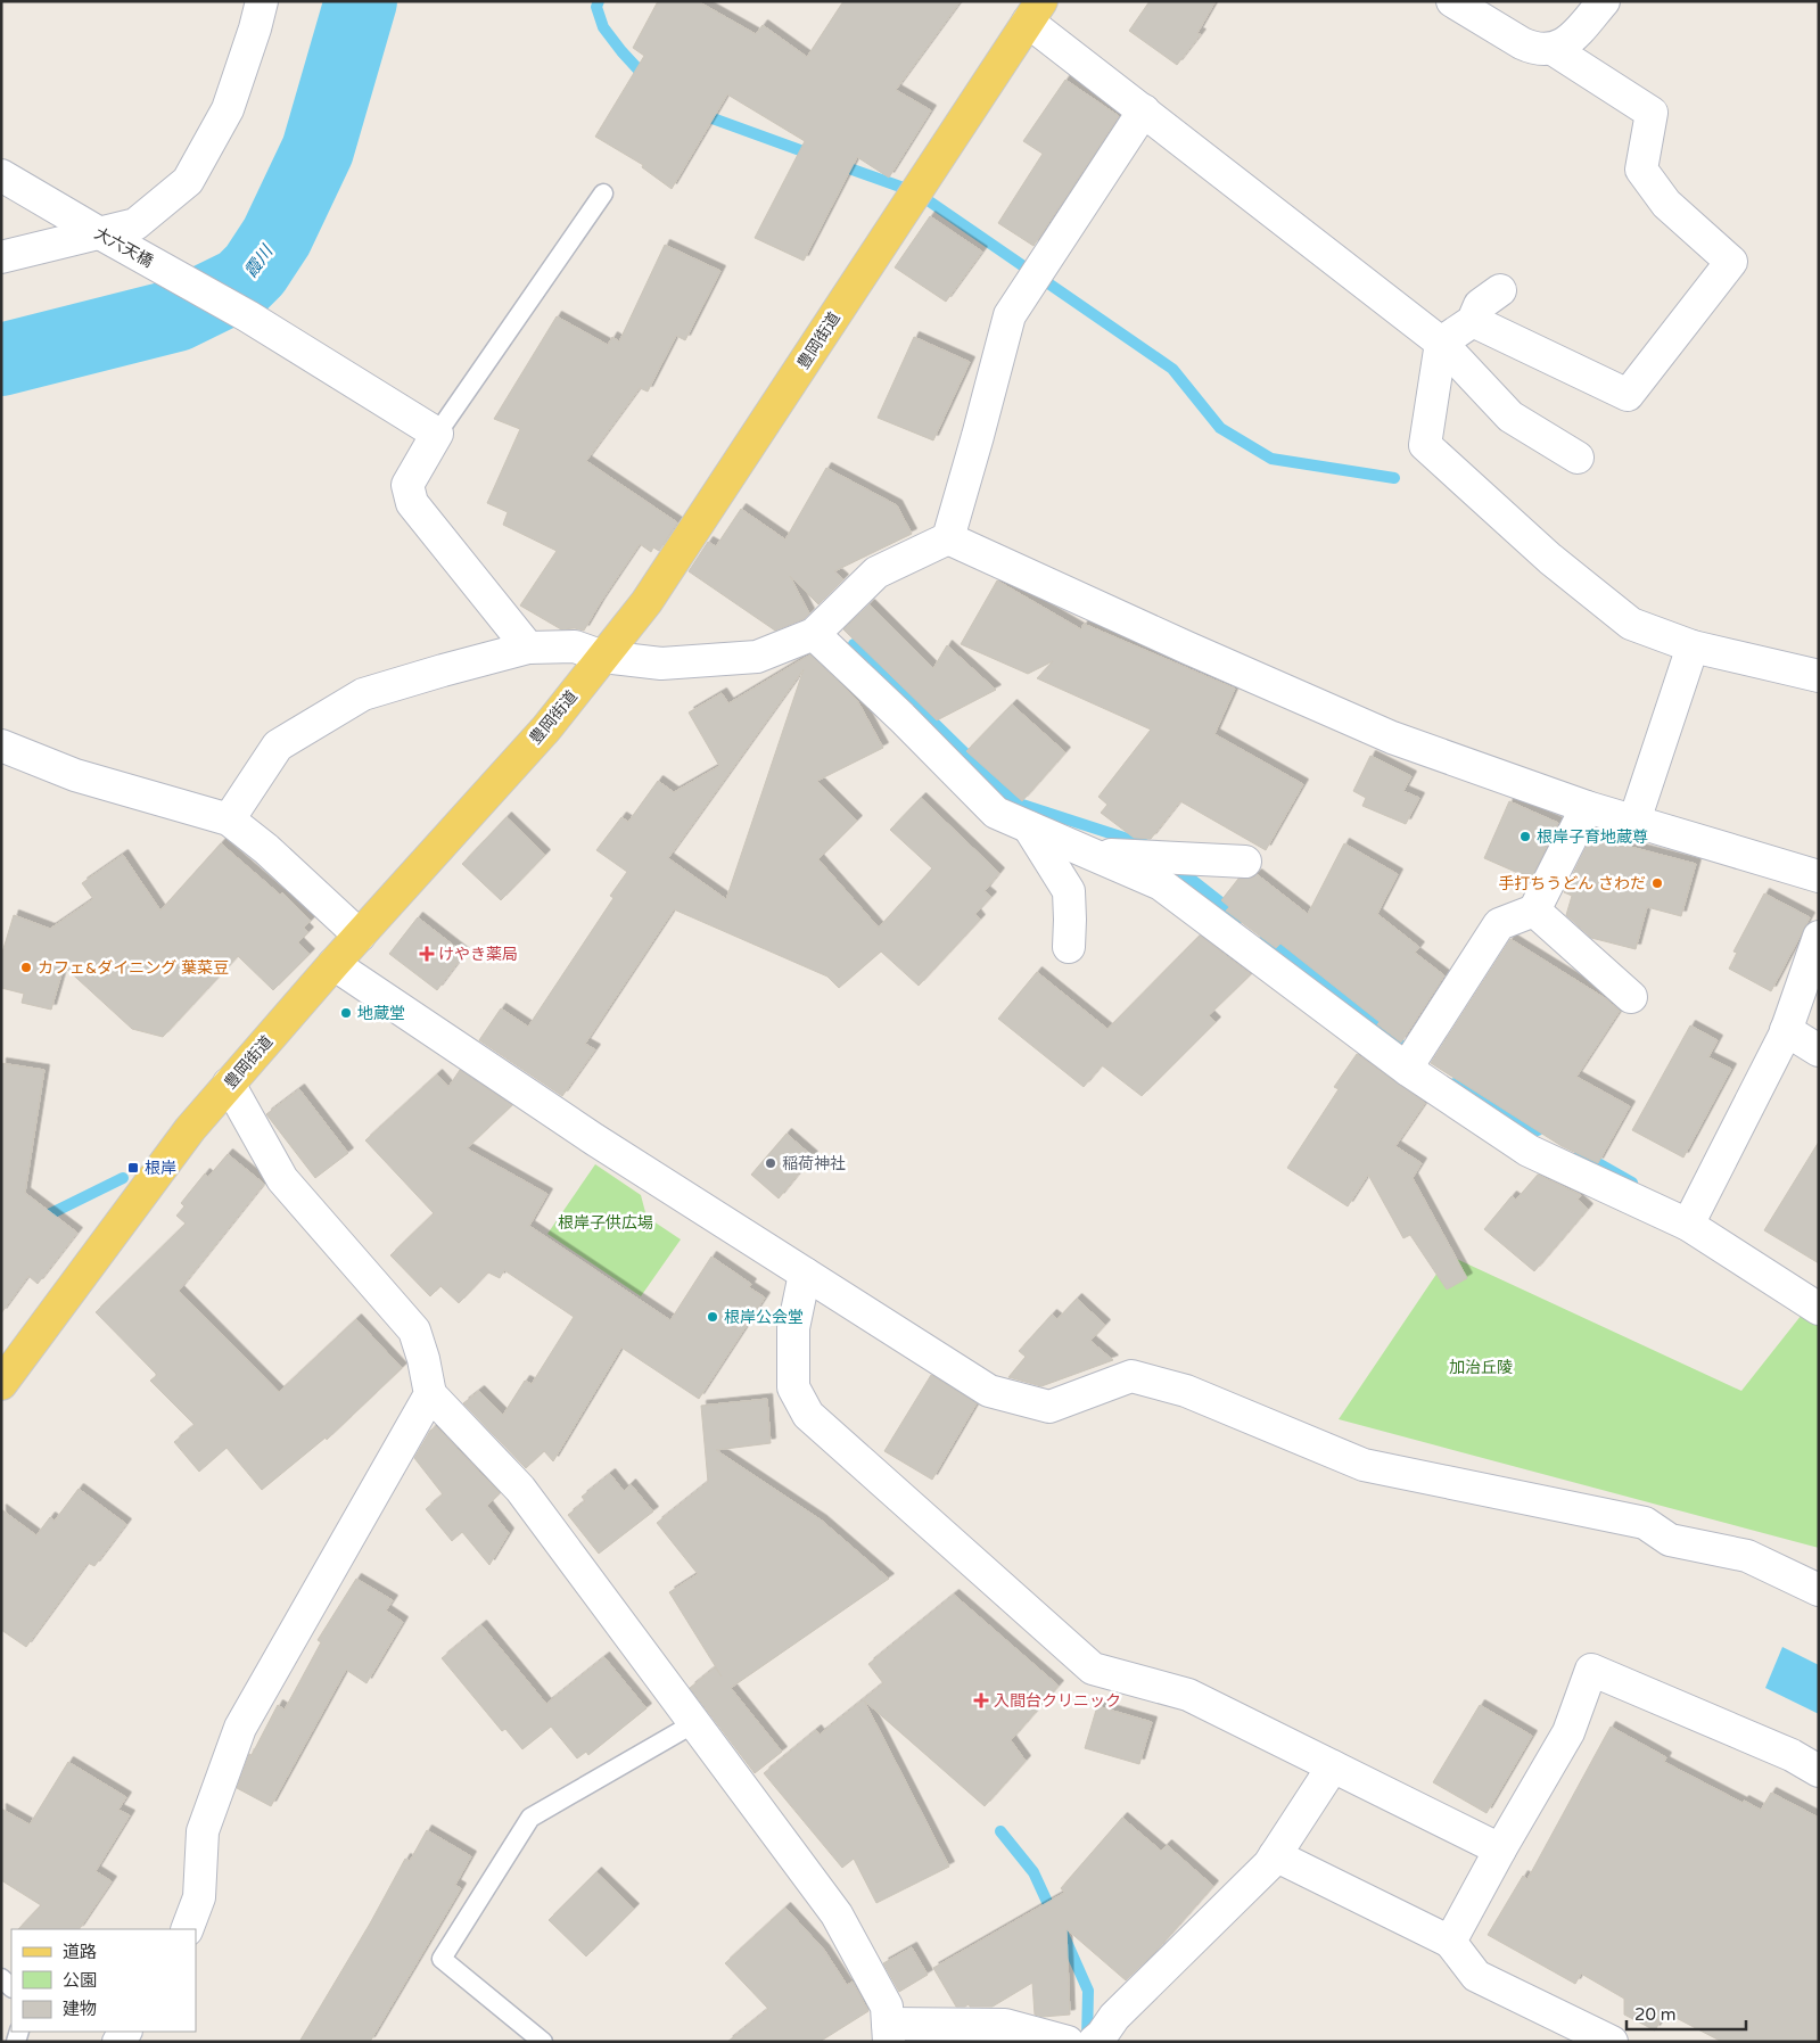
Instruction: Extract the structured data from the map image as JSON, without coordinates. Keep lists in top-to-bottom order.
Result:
{
  "streets": {
    "main road": ["豊岡街道"],
    "street": ["大六天橋"]
  },
  "water": ["霞川"],
  "parks": ["根岸子供広場", "加治丘陵"],
  "places": {
    "other": [
      "根岸子育地蔵尊",
      "手打ちうどん さわだ",
      "カフェ&ダイニング 葉菜豆",
      "地蔵堂",
      "稲荷神社",
      "根岸公会堂"
    ],
    "health": ["けやき薬局", "入間台クリニック"],
    "transit": ["根岸"]
  },
  "legend": ["道路", "公園", "建物"],
  "scale_bar": "20 m"
}
